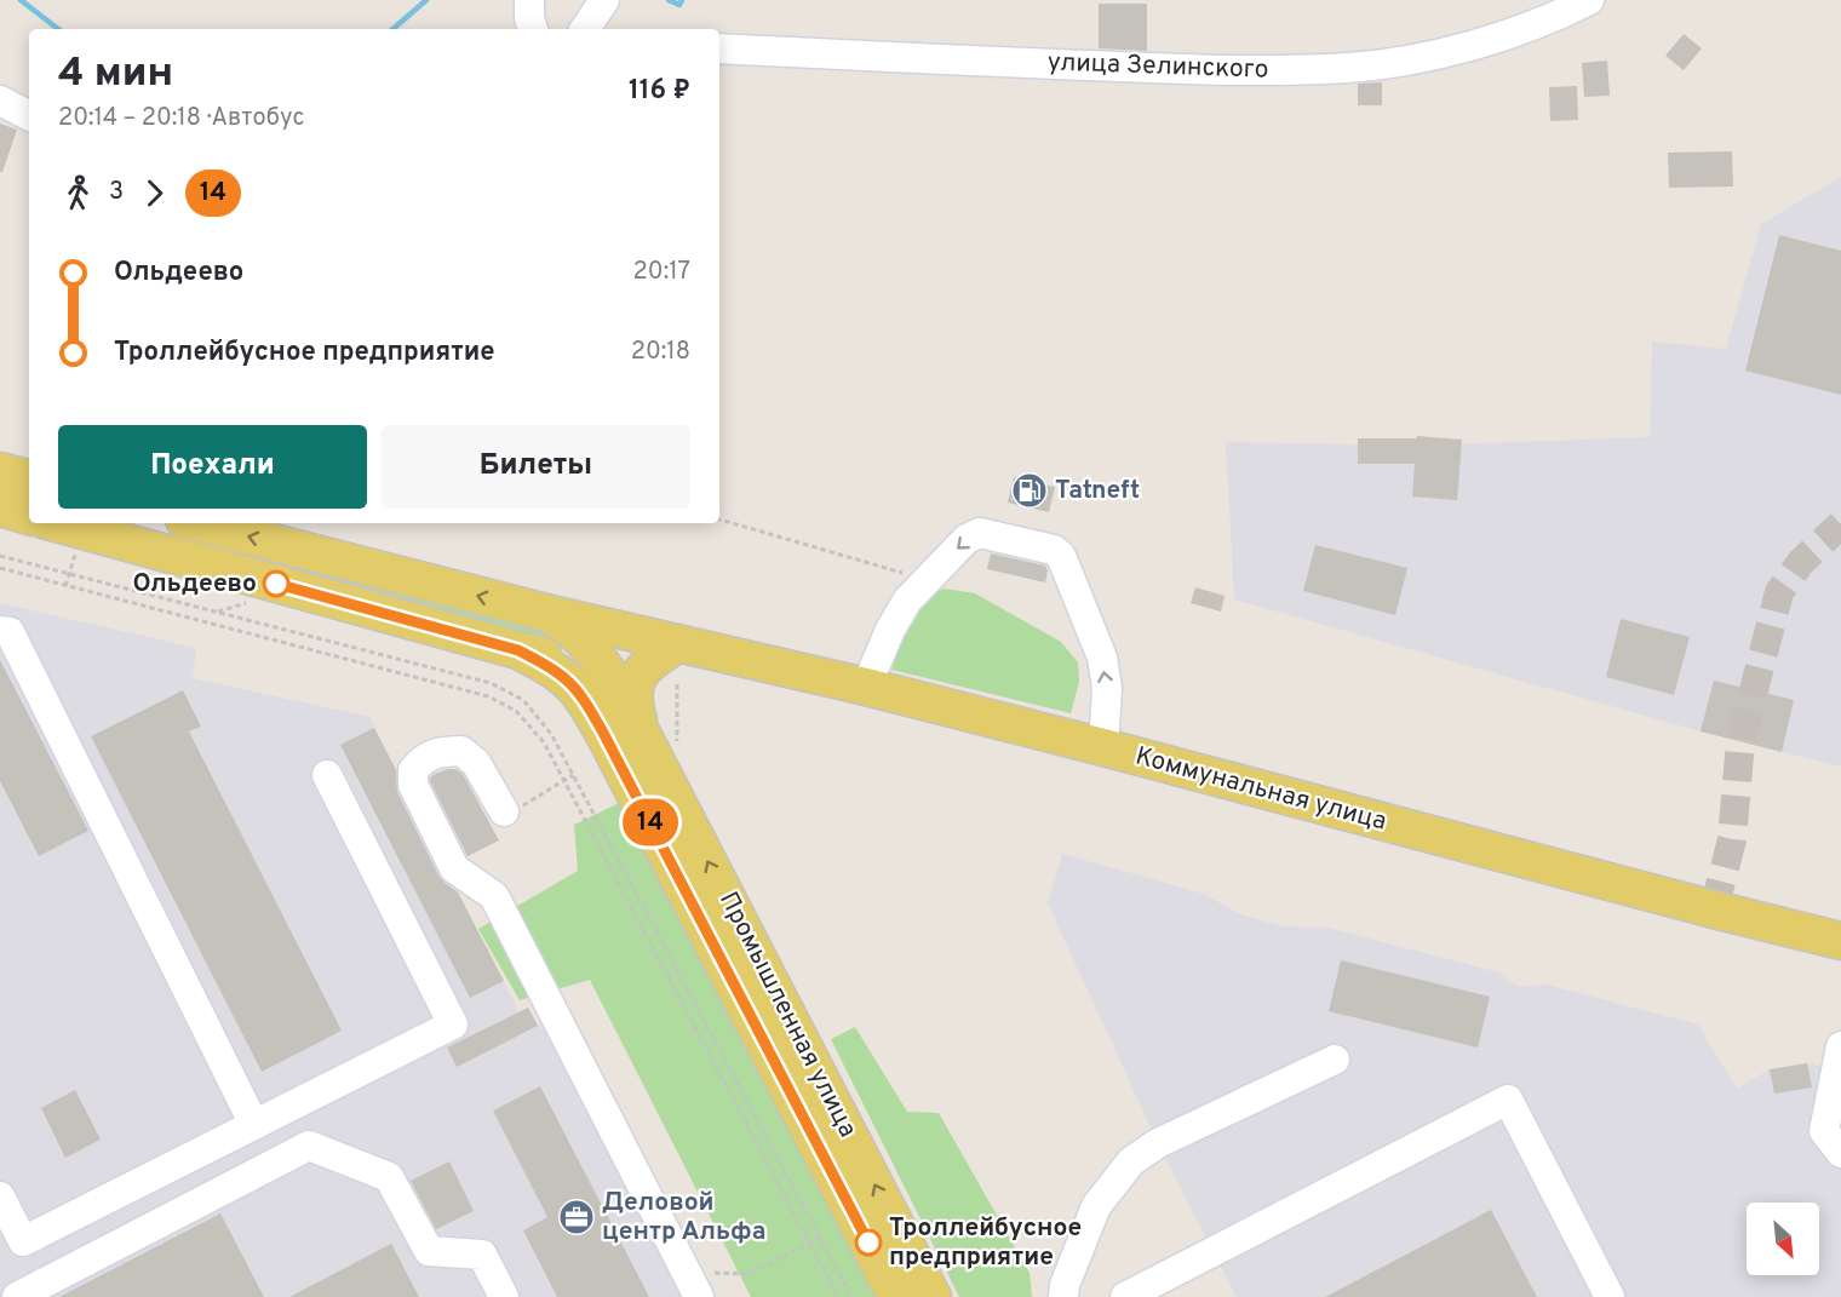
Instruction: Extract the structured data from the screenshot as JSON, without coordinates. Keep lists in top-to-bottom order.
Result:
{
  "streets": {
    "main road": ["Коммунальная улица", "Промышленная улица"],
    "street": ["улица Зелинского"]
  },
  "crossings": [
    ["Коммунальная улица", "Промышленная улица"]
  ],
  "places": {
    "fuel station": ["Tatneft"],
    "other": ["Ольдеево", "Троллейбусное предприятие"],
    "office": ["Деловой центр Альфа"]
  },
  "lines": ["bus line 14"],
  "north": "bottom right",
  "page": {
    "on_map": "14",
    "heading": ["4 мин", "20:14 – 20:18 · Автобус", "116 ₽"],
    "legs": ["3", "14"],
    "list": [
      {
        "name": "Ольдеево",
        "value": "20:17"
      },
      {
        "name": "Троллейбусное предприятие",
        "value": "20:18"
      }
    ],
    "buttons": ["Поехали", "Билеты"]
  }
}
